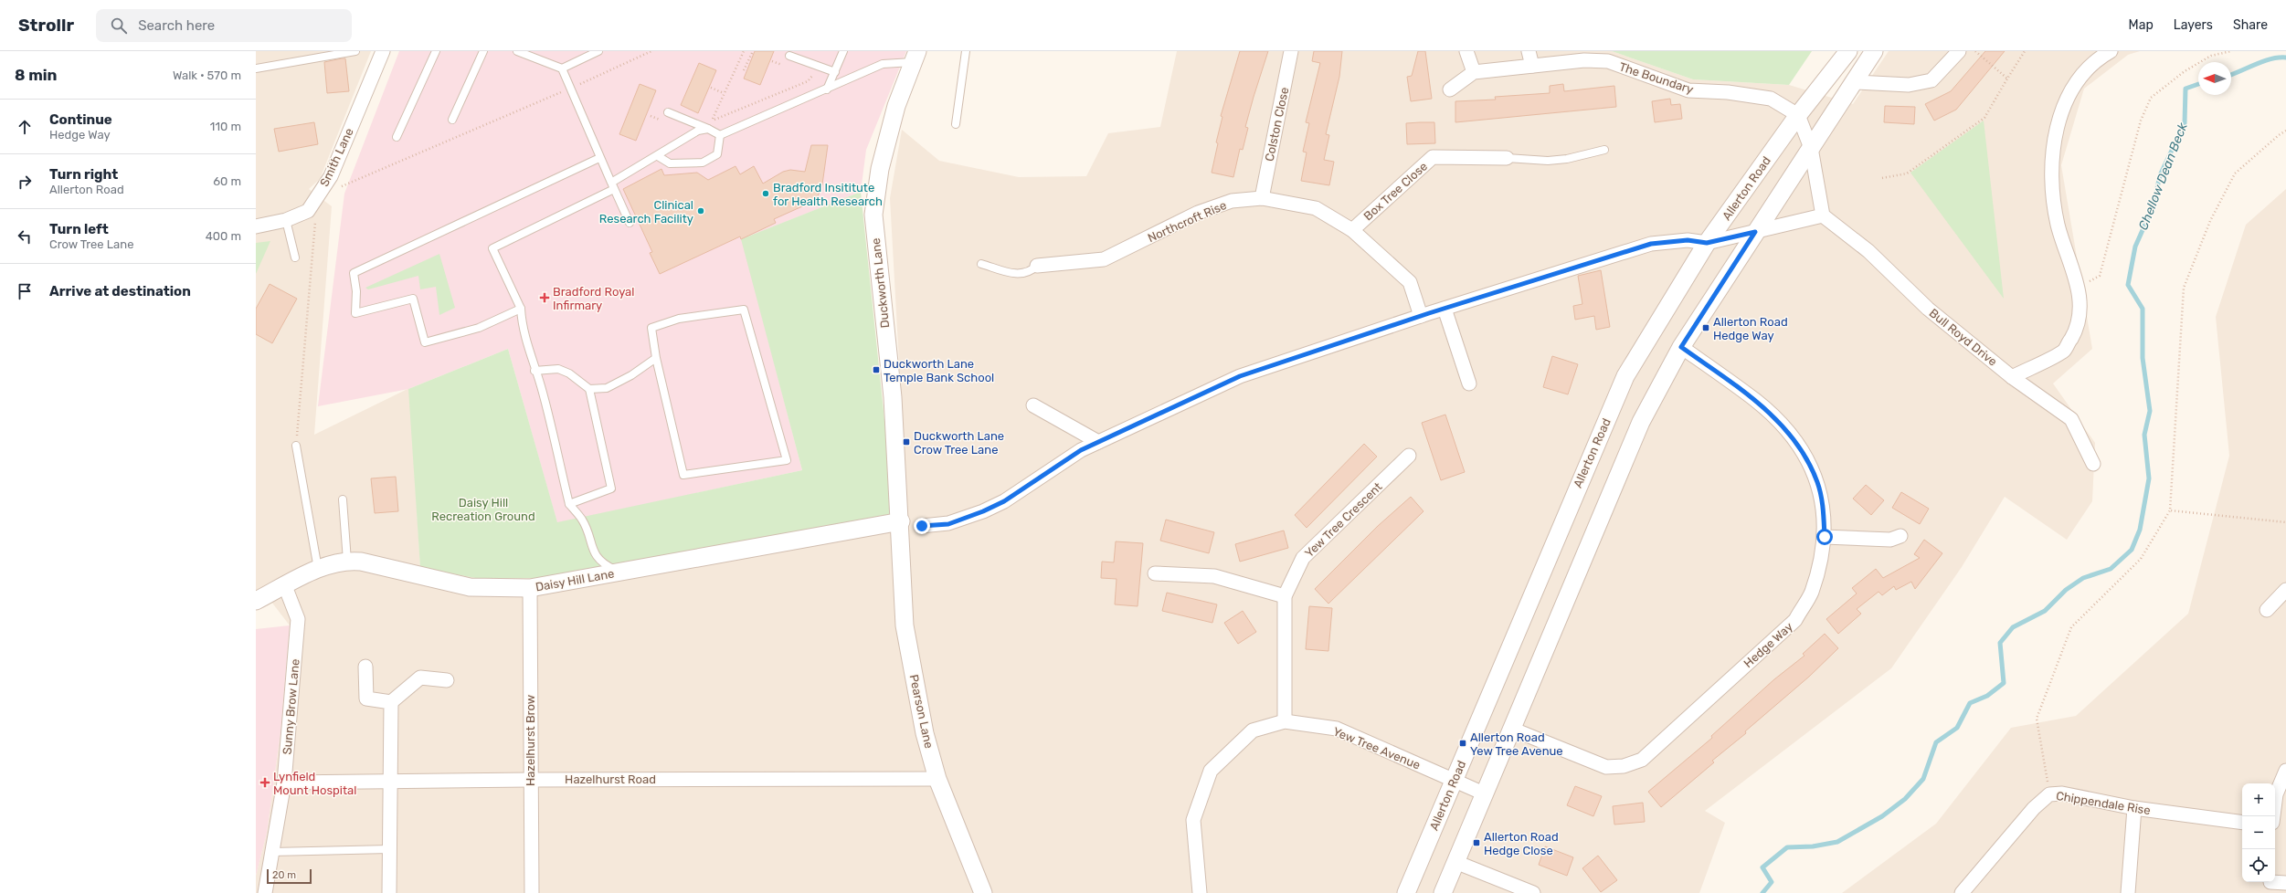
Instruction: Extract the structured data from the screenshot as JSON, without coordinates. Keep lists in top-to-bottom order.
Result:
{
  "streets": {
    "street": [
      "The Boundary",
      "Colston Close",
      "Smith Lane",
      "Allerton Road",
      "Box Tree Close",
      "Northcroft Rise",
      "Duckworth Lane",
      "Bull Royd Drive",
      "Yew Tree Crescent",
      "Daisy Hill Lane",
      "Hedge Way",
      "Sunny Brow Lane",
      "Pearson Lane",
      "Hazelhurst Brow",
      "Yew Tree Avenue",
      "Hazelhurst Road",
      "Chippendale Rise"
    ]
  },
  "crossings": [
    ["The Boundary", "Allerton Road"],
    ["Colston Close", "Northcroft Rise"],
    ["Allerton Road", "Yew Tree Avenue"],
    ["Box Tree Close", "Northcroft Rise"],
    ["Duckworth Lane", "Daisy Hill Lane"],
    ["Duckworth Lane", "Pearson Lane"],
    ["Yew Tree Crescent", "Yew Tree Avenue"],
    ["Daisy Hill Lane", "Sunny Brow Lane"],
    ["Daisy Hill Lane", "Pearson Lane"],
    ["Daisy Hill Lane", "Hazelhurst Brow"],
    ["Sunny Brow Lane", "Hazelhurst Road"],
    ["Pearson Lane", "Hazelhurst Road"],
    ["Hazelhurst Brow", "Hazelhurst Road"]
  ],
  "water": ["Chellow Dean Beck"],
  "parks": ["Daisy Hill Recreation Ground"],
  "places": {
    "other": ["Bradford Insititute for Health Research", "Clinical Research Facility"],
    "health": ["Bradford Royal Infirmary", "Lynfield Mount Hospital"],
    "transit": [
      "Allerton Road Hedge Way",
      "Duckworth Lane Temple Bank School",
      "Duckworth Lane Crow Tree Lane",
      "Allerton Road Yew Tree Avenue",
      "Allerton Road Hedge Close"
    ]
  },
  "scale_bar": "20 m",
  "north": "left",
  "page": {
    "header": "Strollr",
    "search": "Search here",
    "nav": ["Map", "Layers", "Share"],
    "heading": ["8 min", "Walk · 570 m"],
    "list": [
      ["Continue", "Hedge Way", "110 m"],
      ["Turn right", "Allerton Road", "60 m"],
      ["Turn left", "Crow Tree Lane", "400 m"],
      "Arrive at destination"
    ],
    "map_buttons": ["+", "−"],
    "scale": "20 m"
  }
}
